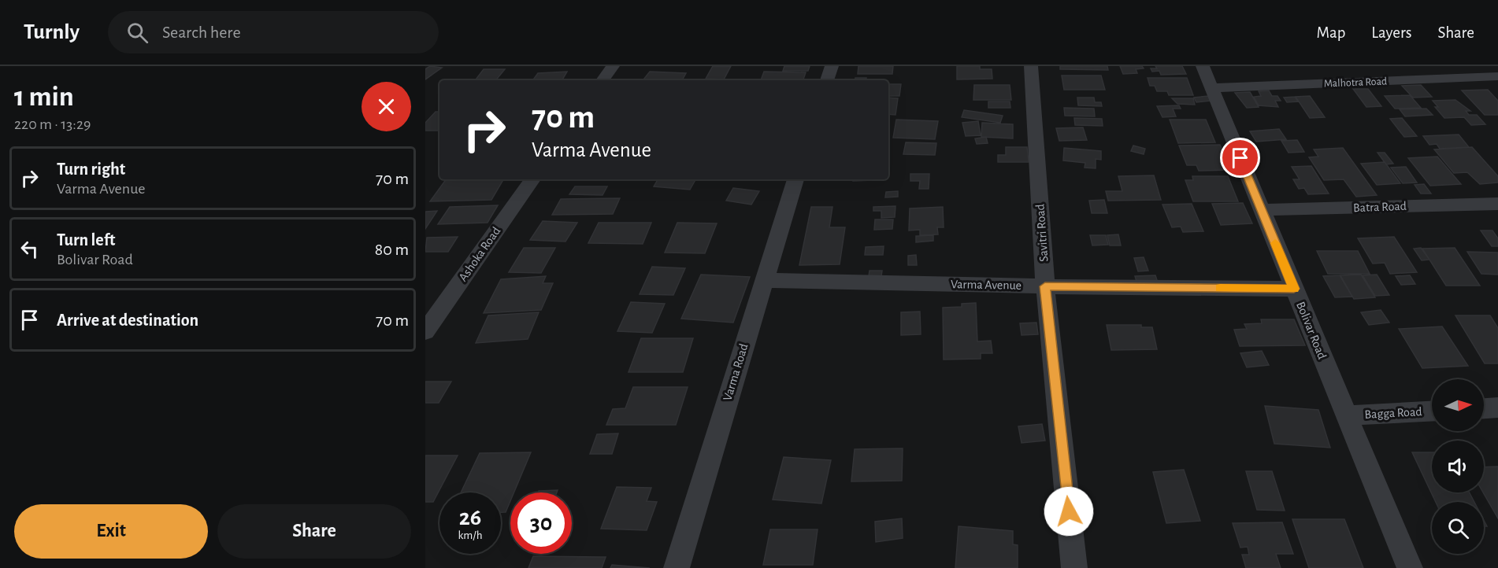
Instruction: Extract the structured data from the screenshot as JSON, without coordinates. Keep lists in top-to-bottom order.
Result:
{
  "streets": {
    "street": [
      "Malhotra Road",
      "Batra Road",
      "Savitri Road",
      "Ashoka Road",
      "Varma Avenue",
      "Bolivar Road",
      "Varma Road",
      "Bagga Road"
    ]
  },
  "crossings": [
    ["Malhotra Road", "Bolivar Road"],
    ["Batra Road", "Bolivar Road"],
    ["Savitri Road", "Varma Avenue"],
    ["Varma Avenue", "Bolivar Road"],
    ["Varma Avenue", "Varma Road"],
    ["Bolivar Road", "Bagga Road"]
  ],
  "north": "right",
  "page": {
    "header": "Turnly",
    "search": "Search here",
    "nav": ["Map", "Layers", "Share"],
    "heading": ["1 min", "220 m · 13:29"],
    "turn": ["70 m", "Varma Avenue"],
    "list": [
      {
        "name": "Turn right",
        "note": "Varma Avenue",
        "value": "70 m"
      },
      {
        "name": "Turn left",
        "note": "Bolivar Road",
        "value": "80 m"
      },
      {
        "name": "Arrive at destination",
        "value": "70 m"
      }
    ],
    "speed": "26 km/h",
    "limit": "30",
    "buttons": ["Exit", "Share"]
  }
}
